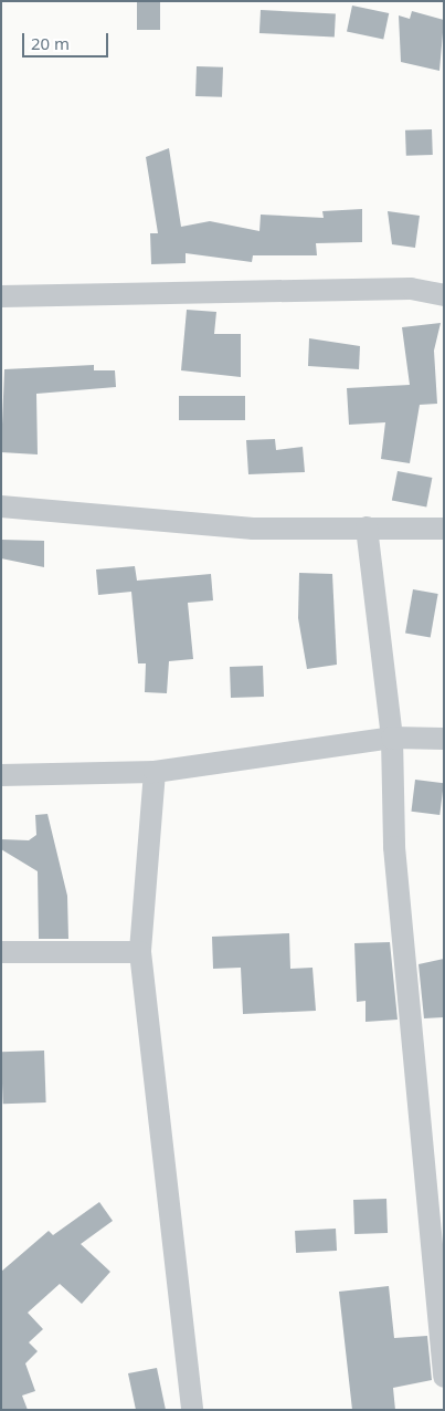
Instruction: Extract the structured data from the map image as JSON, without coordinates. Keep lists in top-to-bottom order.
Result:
{
  "scale_bar": "20 m"
}
